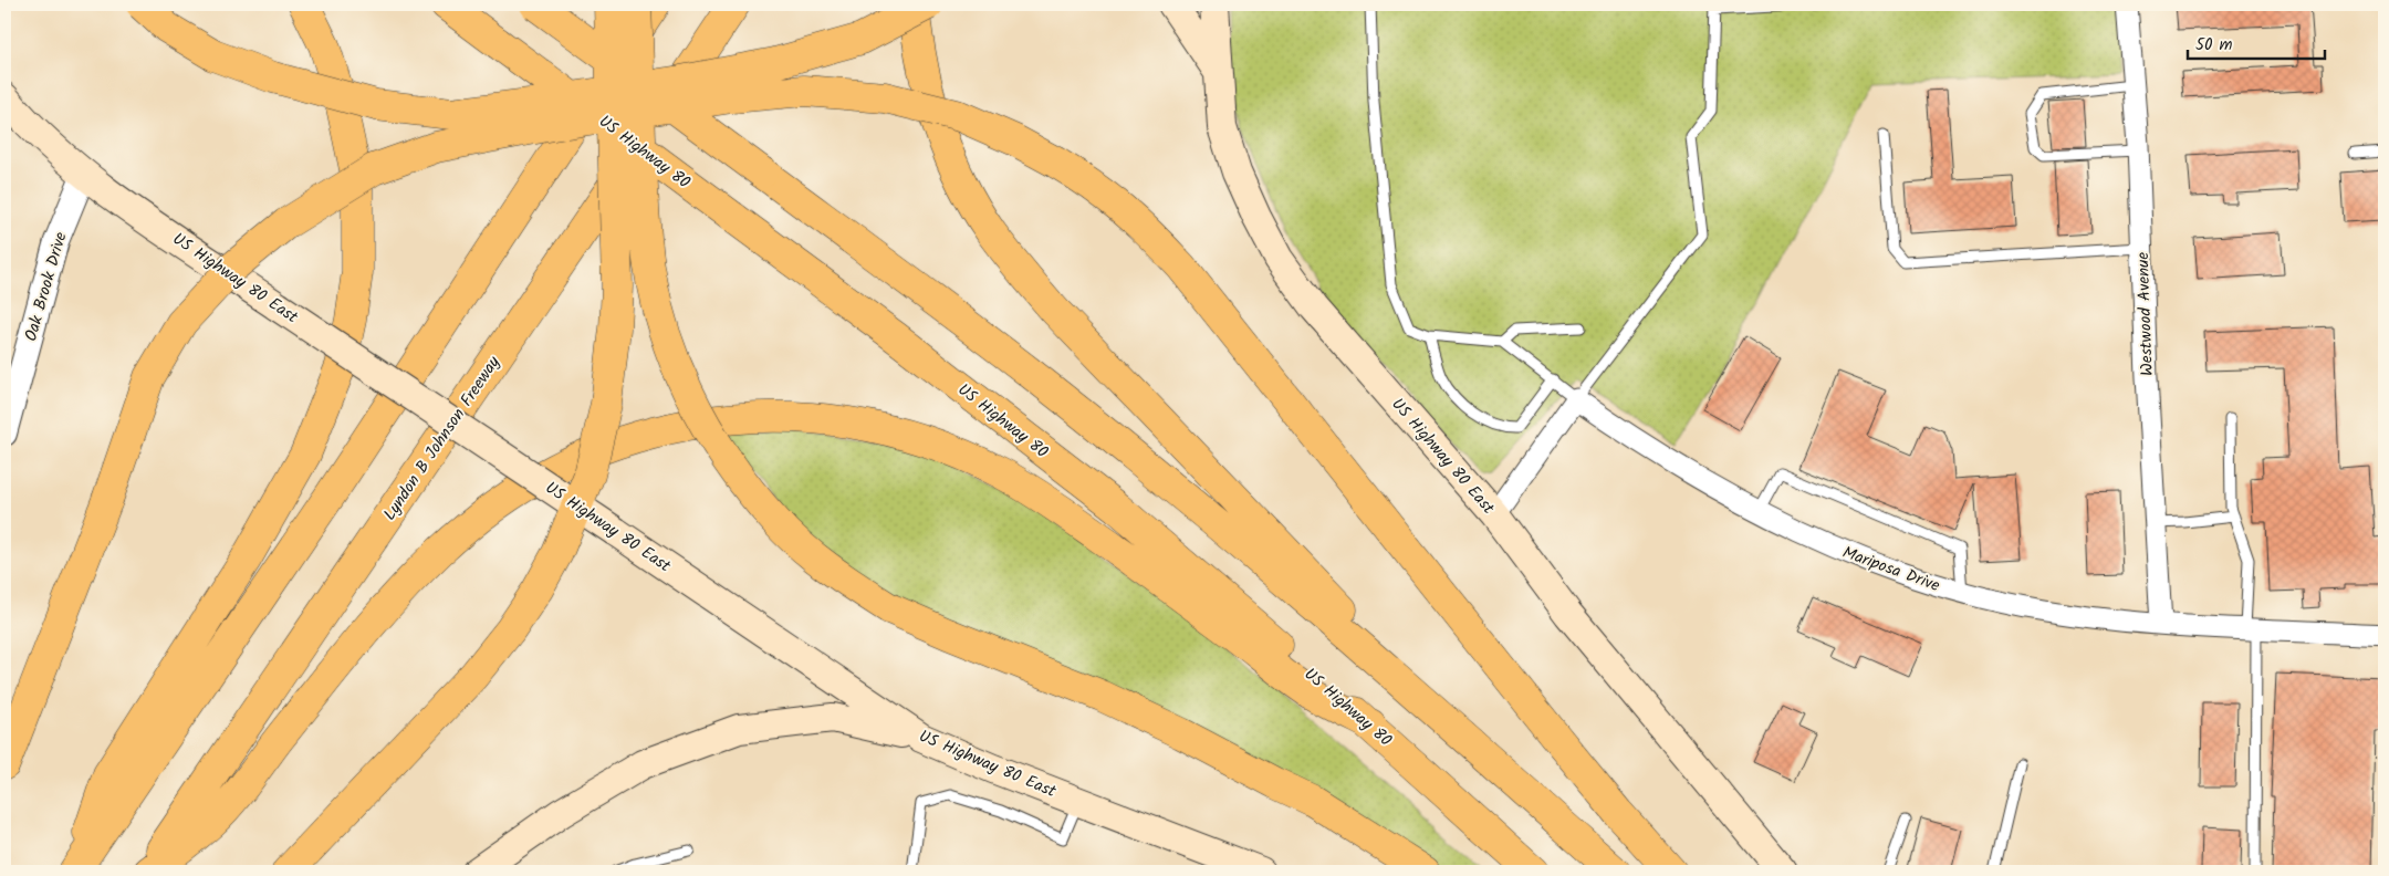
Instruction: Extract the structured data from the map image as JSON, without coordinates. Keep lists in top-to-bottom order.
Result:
{
  "streets": {
    "highway": ["US Highway 80", "Lyndon B Johnson Freeway"],
    "main road": ["US Highway 80 East"],
    "street": ["Oak Brook Drive", "Westwood Avenue", "Mariposa Drive"]
  },
  "crossings": [
    ["US Highway 80 East", "Oak Brook Drive"],
    ["Westwood Avenue", "Mariposa Drive"]
  ],
  "scale_bar": "50 m"
}
